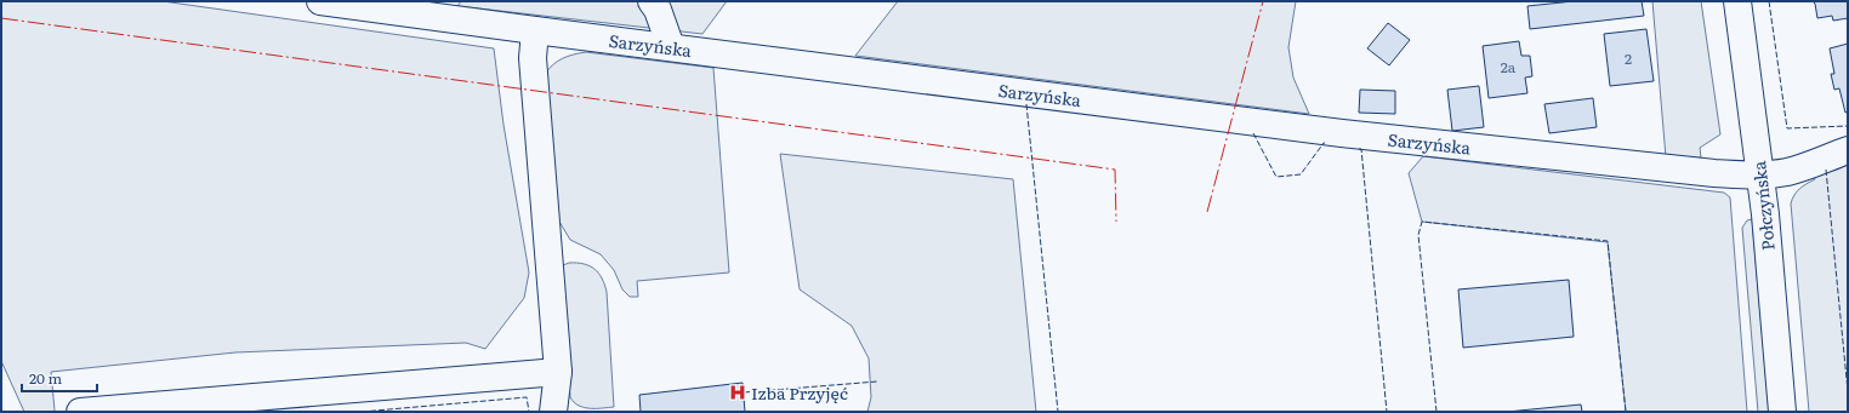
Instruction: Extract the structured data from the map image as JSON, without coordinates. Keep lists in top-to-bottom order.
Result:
{
  "streets": {
    "street": ["Sarzyńska", "Połczyńska"]
  },
  "crossings": [
    ["Sarzyńska", "Połczyńska"]
  ],
  "places": {
    "hospital": ["Izba Przyjęć"]
  },
  "house_numbers": ["2", "2a"],
  "scale_bar": "20 m"
}
